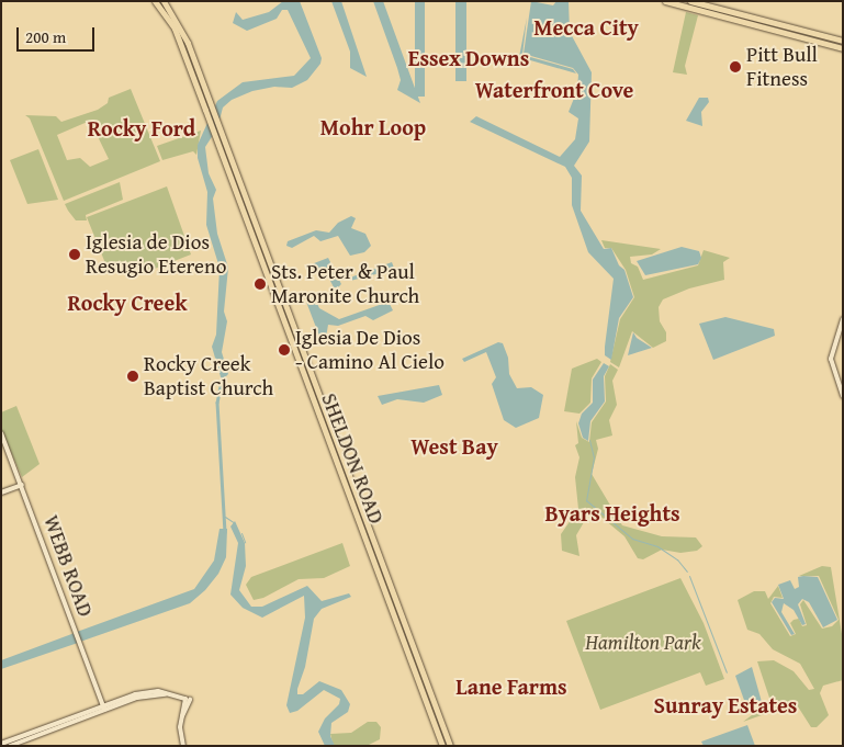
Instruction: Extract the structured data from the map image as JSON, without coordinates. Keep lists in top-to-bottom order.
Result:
{
  "streets": {
    "main road": ["SHELDON ROAD"],
    "street": ["WEBB ROAD"]
  },
  "districts": [
    "Mecca City",
    "Essex Downs",
    "Waterfront Cove",
    "Mohr Loop",
    "Rocky Ford",
    "Rocky Creek",
    "West Bay",
    "Byars Heights",
    "Lane Farms",
    "Sunray Estates"
  ],
  "parks": ["Hamilton Park"],
  "places": [
    "Pitt Bull Fitness",
    "Iglesia de Dios Resugio Etereno",
    "Sts. Peter & Paul Maronite Church",
    "Iglesia De Dios - Camino Al Cielo",
    "Rocky Creek Baptist Church"
  ],
  "scale_bar": "200 m"
}
